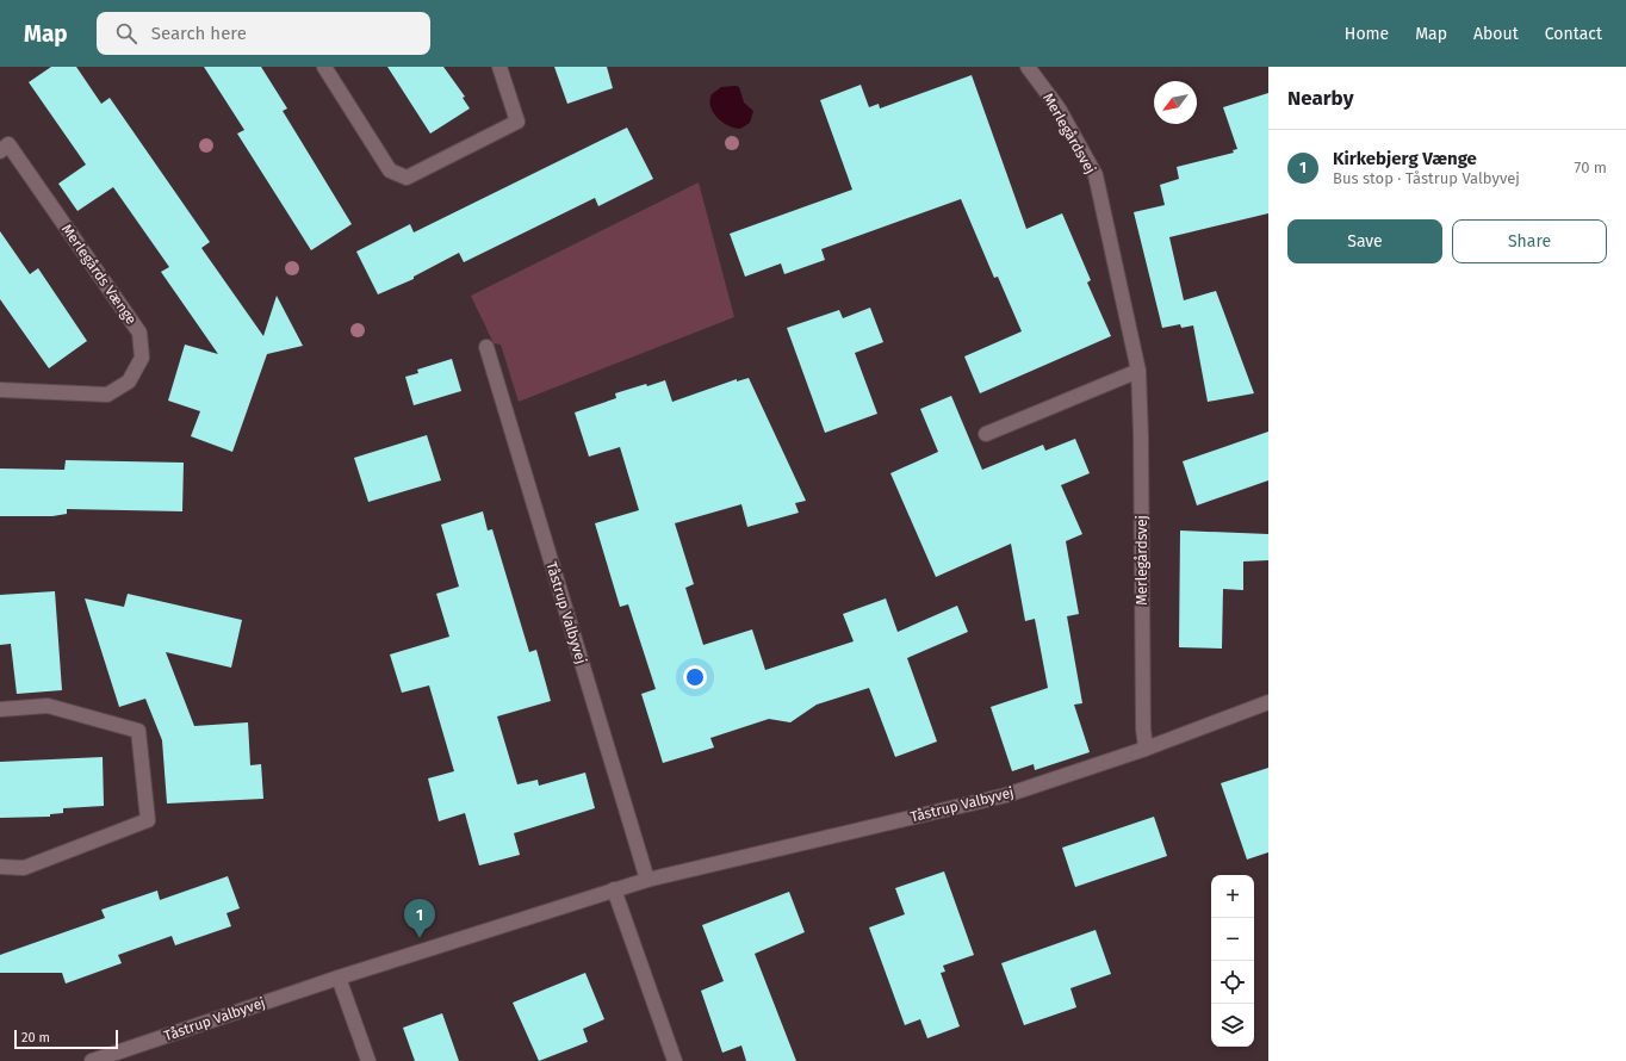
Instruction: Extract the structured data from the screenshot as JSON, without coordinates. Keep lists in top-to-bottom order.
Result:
{
  "streets": {
    "street": ["Merlegårdsvej", "Merlegårds Vænge", "Tåstrup Valbyvej"]
  },
  "crossings": [
    ["Merlegårdsvej", "Tåstrup Valbyvej"]
  ],
  "scale_bar": "20 m",
  "north": "bottom left",
  "page": {
    "header": "Map",
    "search": "Search here",
    "nav": [
      "Home",
      "Map",
      "About",
      "Contact"
    ],
    "heading": "Nearby",
    "list": [
      {
        "mark": "1",
        "name": "Kirkebjerg Vænge",
        "note": "Bus stop · Tåstrup Valbyvej",
        "value": "70 m"
      }
    ],
    "buttons": ["Save", "Share"],
    "map_buttons": ["+", "−"],
    "pins": "1",
    "scale": "20 m"
  }
}
